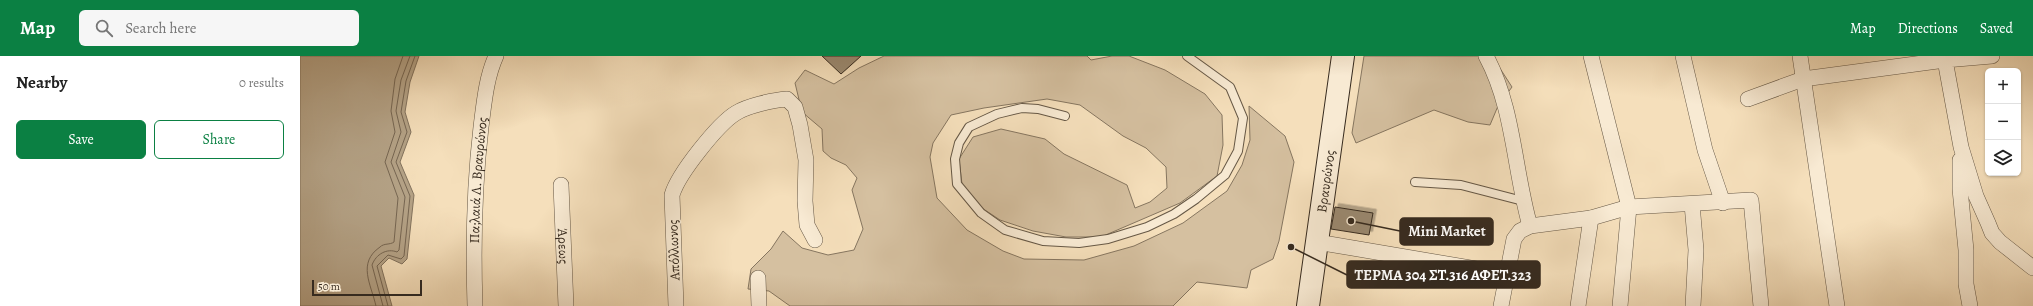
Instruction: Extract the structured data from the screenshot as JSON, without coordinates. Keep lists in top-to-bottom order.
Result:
{
  "streets": {
    "main road": ["Βραυρώνος"],
    "street": ["Πα;λαιά Λ. Βραυρώνος", "Άρεως", "Απόλλωνος"]
  },
  "places": ["Mini Market", "ΤΕΡΜΑ 304 ΣΤ.316 ΑΦΕΤ.323"],
  "scale_bar": "50 m",
  "page": {
    "header": "Map",
    "search": "Search here",
    "nav": ["Map", "Directions", "Saved"],
    "heading": ["Nearby", "0 results"],
    "map_buttons": ["+", "−"],
    "buttons": ["Save", "Share"],
    "scale": "50 m"
  }
}
